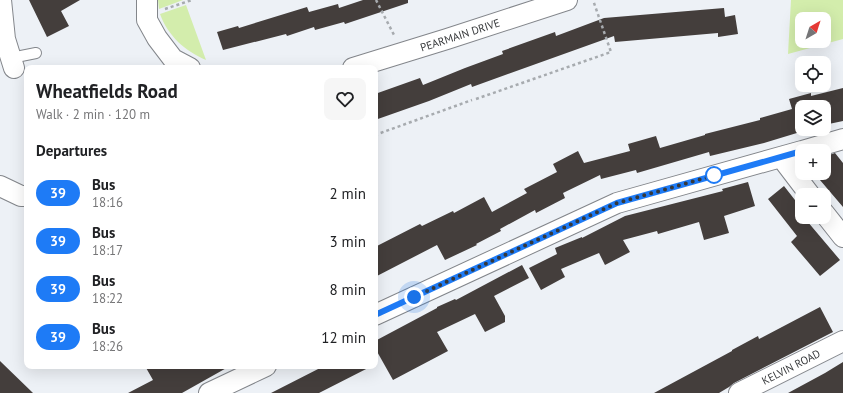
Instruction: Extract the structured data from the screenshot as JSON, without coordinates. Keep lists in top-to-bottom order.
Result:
{
  "streets": {
    "street": ["PEARMAIN DRIVE", "KELVIN ROAD"]
  },
  "lines": ["bus line 39"],
  "north": "top right",
  "page": {
    "map_buttons": ["+", "−"],
    "heading": [
      ["Wheatfields Road", "Walk · 2 min · 120 m"],
      "Departures"
    ],
    "list": [
      {
        "mark": "39",
        "name": "Bus",
        "note": "18:16",
        "value": "2 min"
      },
      {
        "mark": "39",
        "name": "Bus",
        "note": "18:17",
        "value": "3 min"
      },
      {
        "mark": "39",
        "name": "Bus",
        "note": "18:22",
        "value": "8 min"
      },
      {
        "mark": "39",
        "name": "Bus",
        "note": "18:26",
        "value": "12 min"
      }
    ]
  }
}
